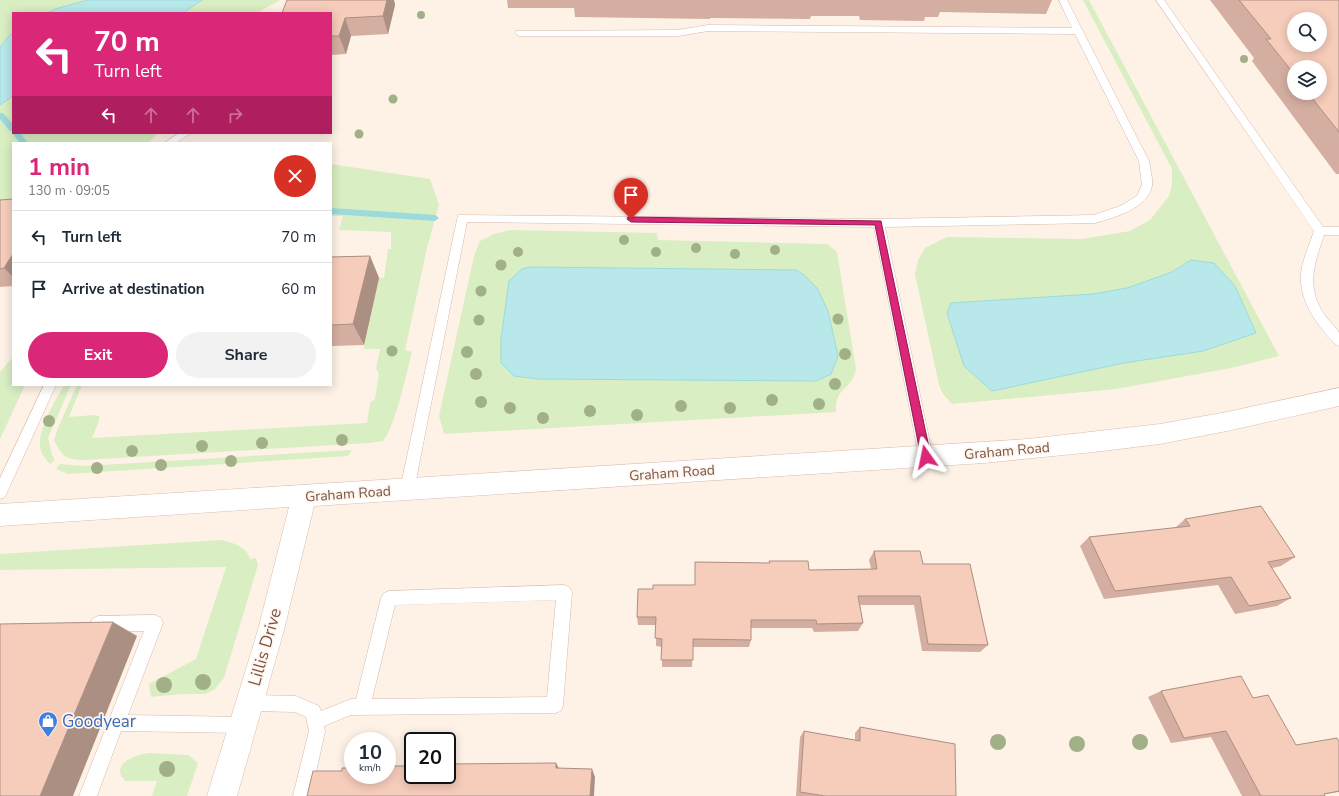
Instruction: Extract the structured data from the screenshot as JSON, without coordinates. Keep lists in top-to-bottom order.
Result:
{
  "streets": {
    "main road": ["Graham Road", "Lillis Drive"]
  },
  "crossings": [
    ["Graham Road", "Lillis Drive"]
  ],
  "places": {
    "shop": ["Goodyear"]
  },
  "page": {
    "turn": ["70 m", "Turn left"],
    "heading": ["1 min", "130 m · 09:05"],
    "list": [
      {
        "name": "Turn left",
        "value": "70 m"
      },
      {
        "name": "Arrive at destination",
        "value": "60 m"
      }
    ],
    "buttons": ["Exit", "Share"],
    "speed": "10 km/h",
    "limit": "20"
  }
}
